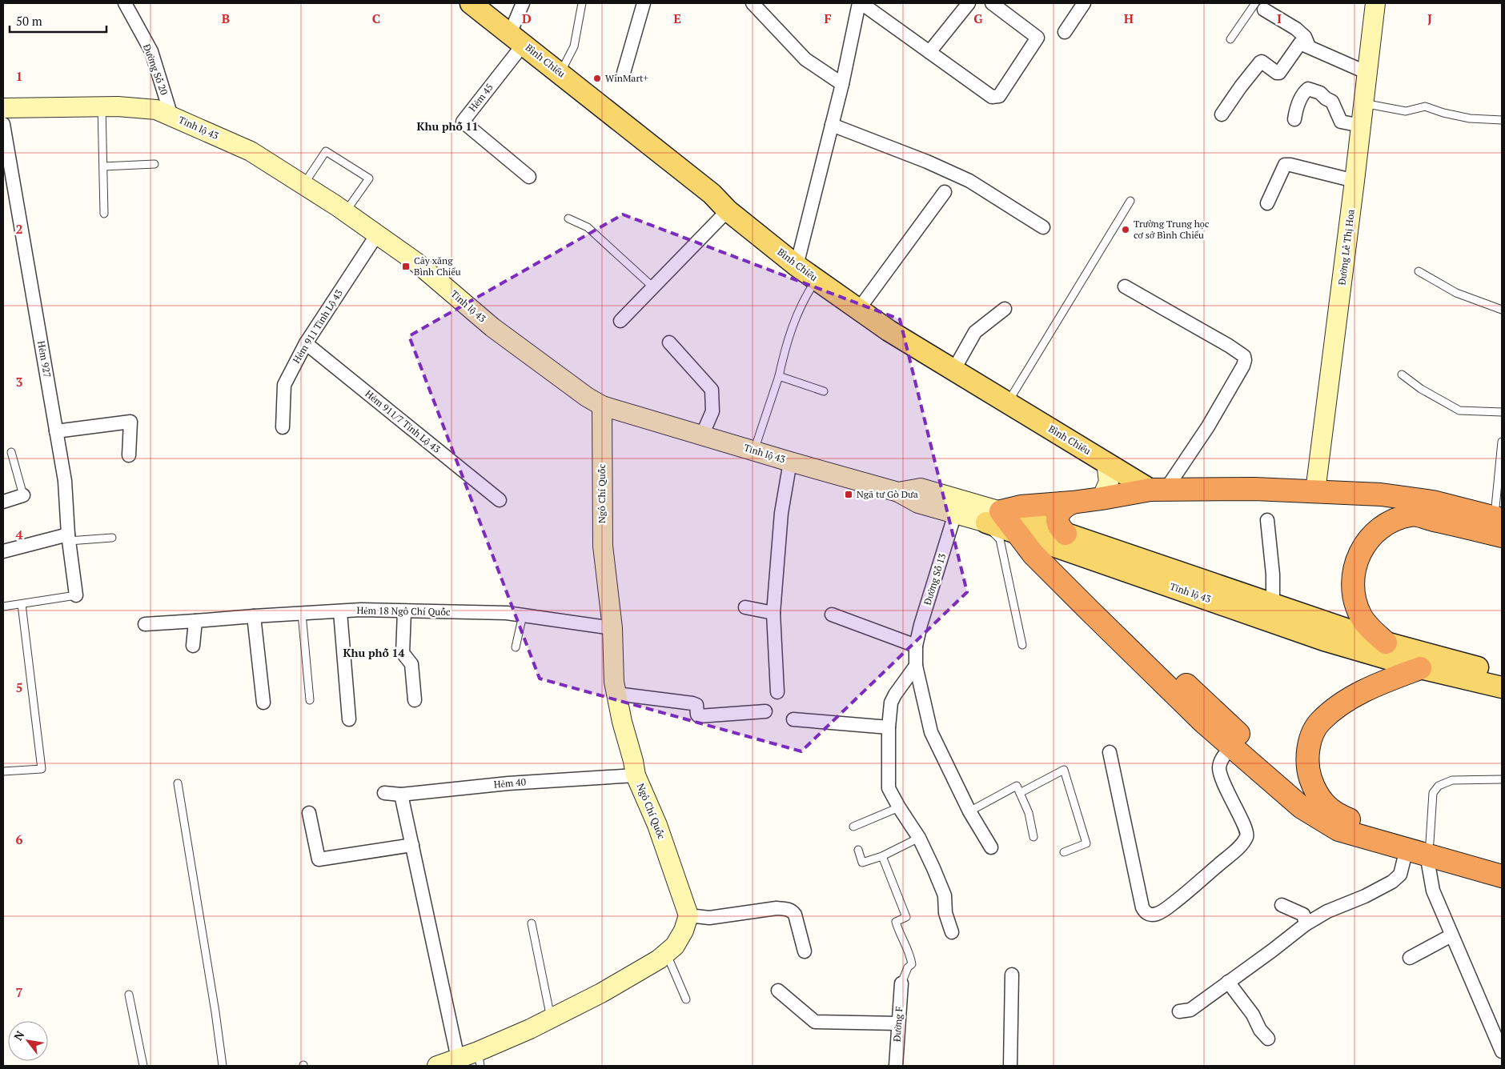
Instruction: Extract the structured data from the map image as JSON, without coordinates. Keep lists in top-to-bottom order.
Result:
{
  "streets": {
    "main road": [
      "Bình Chiểu",
      "Tỉnh lộ 43",
      "Đường Lê Thị Hoa",
      "Ngô Chí Quốc"
    ],
    "street": [
      "Đường Số 20",
      "Hẻm 45",
      "Hẻm 911 Tỉnh Lộ 43",
      "Hẻm 927",
      "Hẻm 911/7 Tỉnh Lộ 43",
      "Đường Số 13",
      "Hẻm 18 Ngô Chí Quốc",
      "Hẻm 40",
      "Đường F"
    ]
  },
  "crossings": [
    ["Bình Chiểu", "Hẻm 45"],
    ["Đường Số 20", "Tỉnh lộ 43"],
    ["Tỉnh lộ 43", "Hẻm 911 Tỉnh Lộ 43"],
    ["Tỉnh lộ 43", "Ngô Chí Quốc"],
    ["Tỉnh lộ 43", "Đường Số 13"],
    ["Hẻm 911 Tỉnh Lộ 43", "Hẻm 911/7 Tỉnh Lộ 43"],
    ["Ngô Chí Quốc", "Hẻm 18 Ngô Chí Quốc"],
    ["Ngô Chí Quốc", "Hẻm 40"]
  ],
  "districts": ["Khu phố 11", "Khu phố 14"],
  "places": {
    "other": ["WinMart+", "Trường Trung học cơ sở Bình Chiểu"],
    "transit": ["Cây xăng Bình Chiểu", "Ngã tư Gò Dưa"]
  },
  "scale_bar": "50 m",
  "north": "top left",
  "grid": {
    "columns": [
      "B",
      "C",
      "D",
      "E",
      "F",
      "G",
      "H",
      "I",
      "J"
    ],
    "rows": [
      "1",
      "2",
      "3",
      "4",
      "5",
      "6",
      "7"
    ]
  }
}
